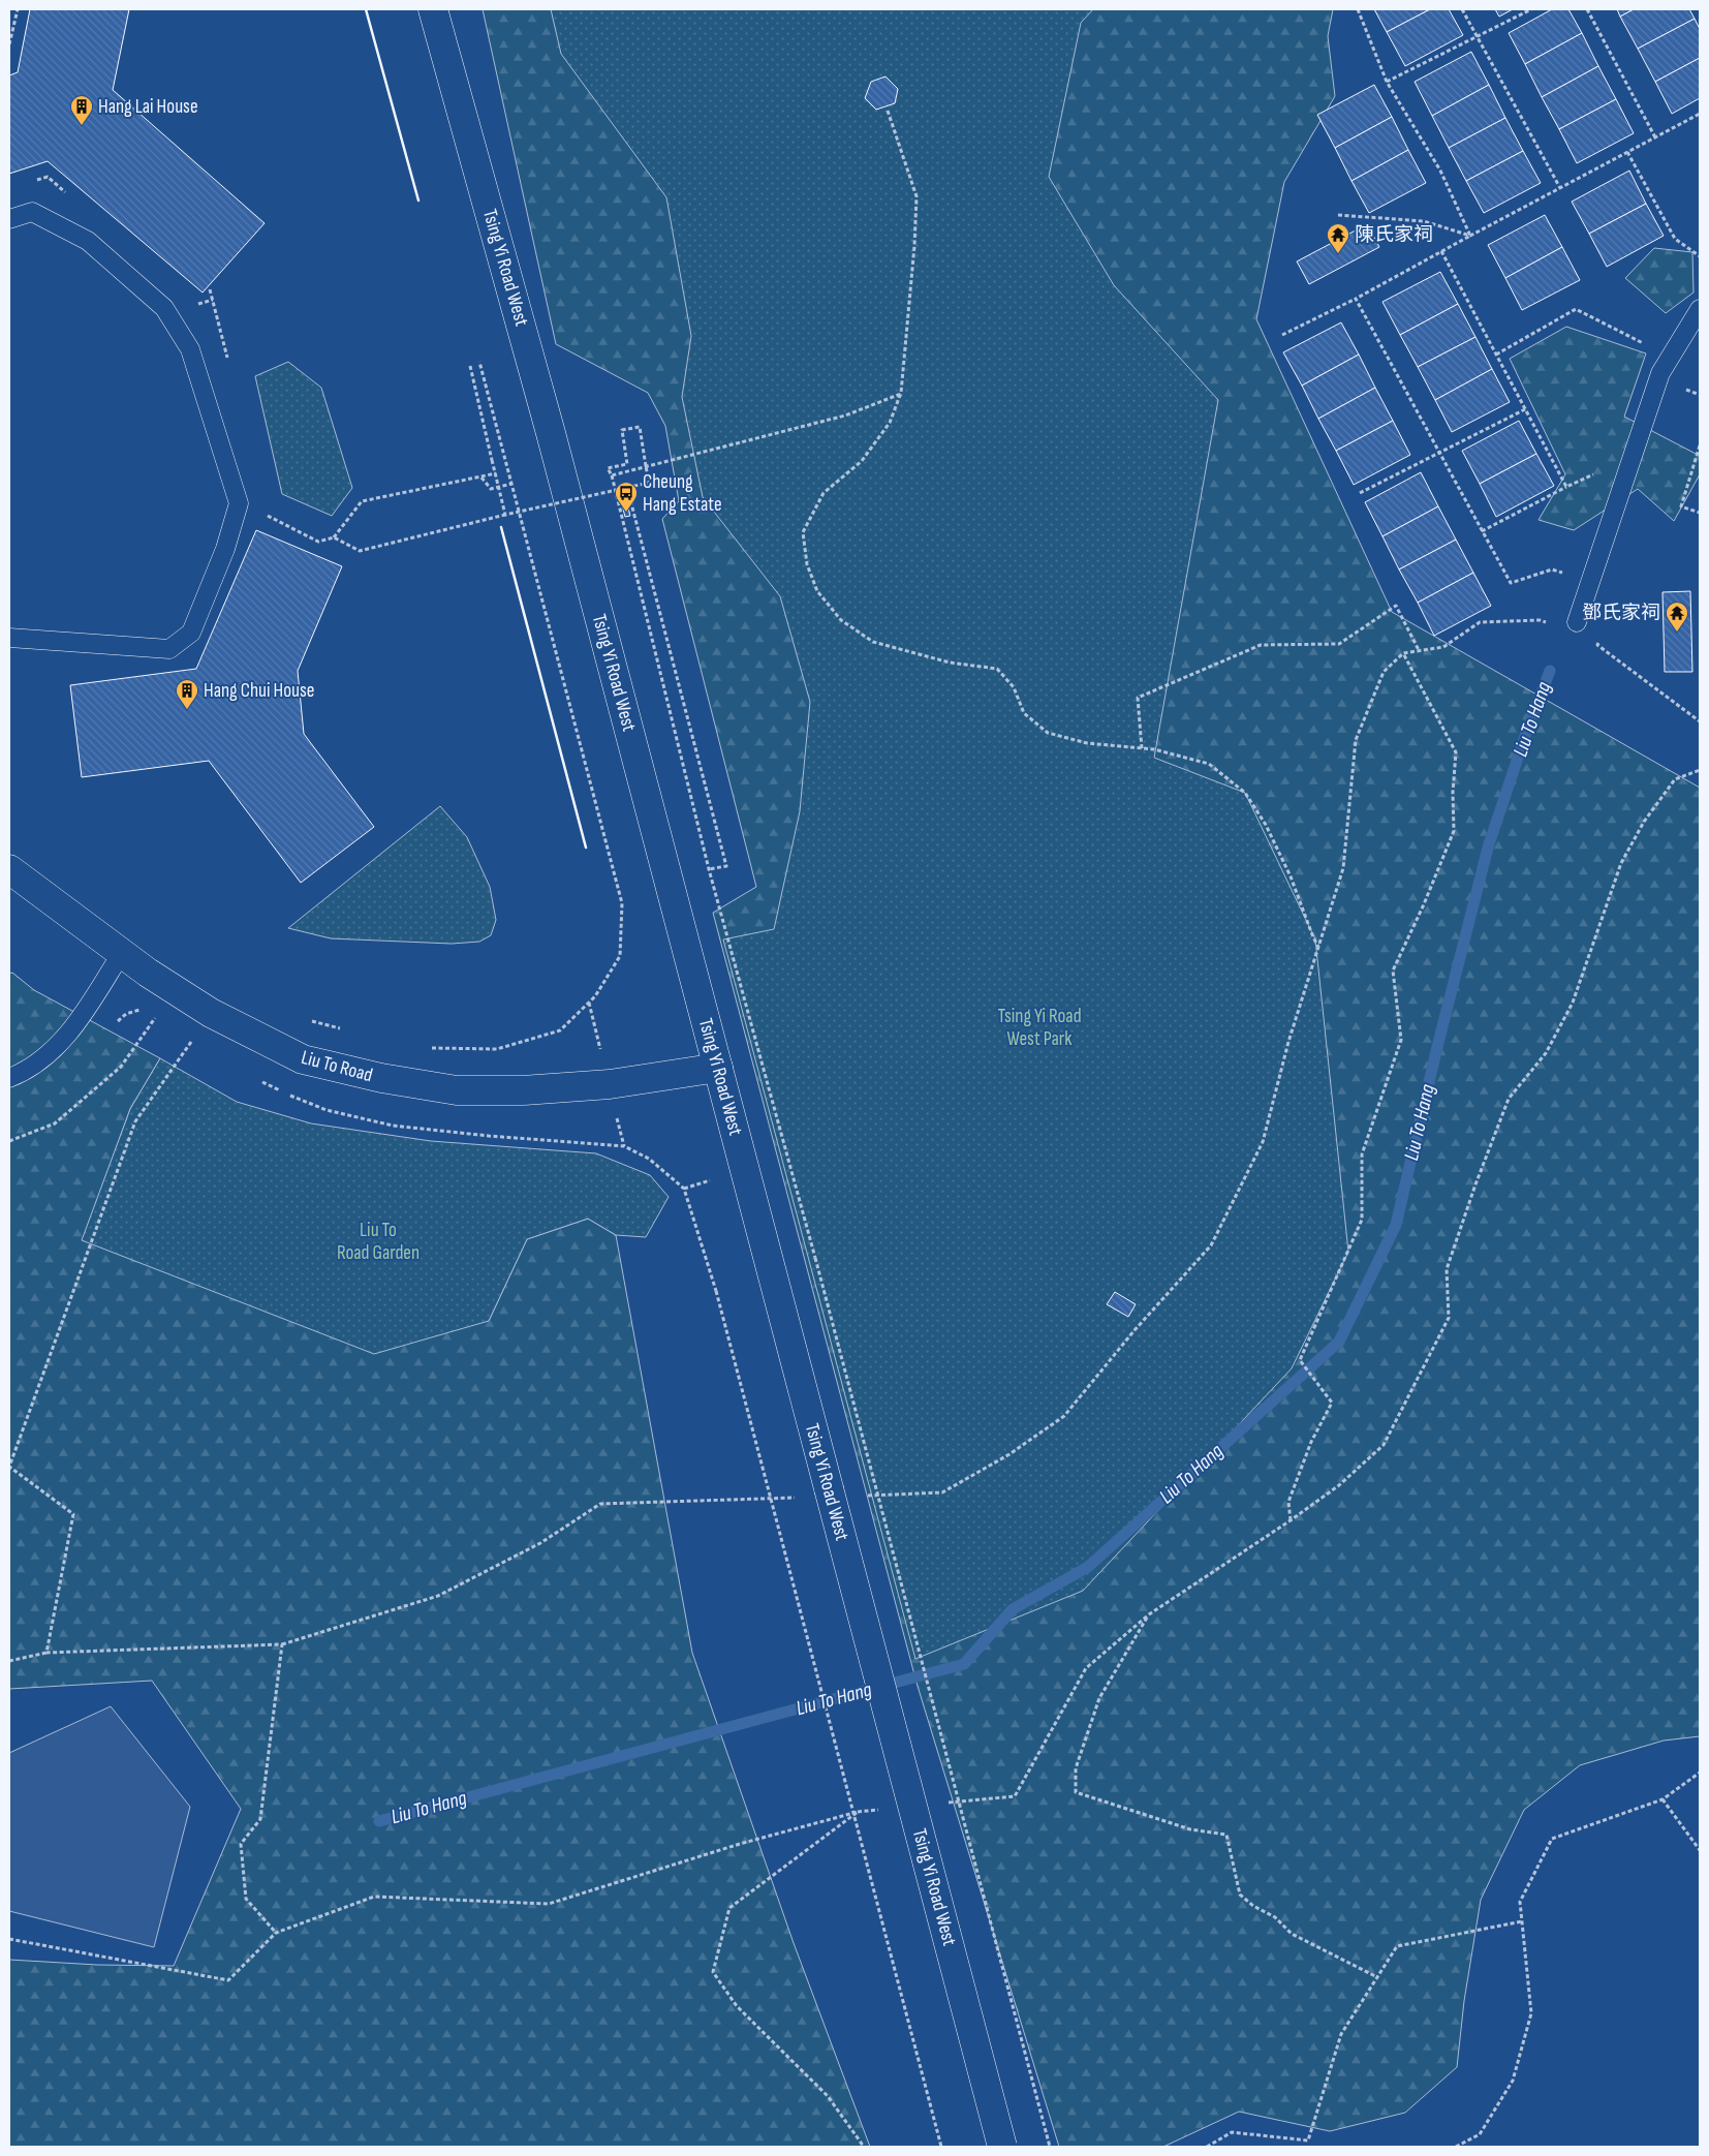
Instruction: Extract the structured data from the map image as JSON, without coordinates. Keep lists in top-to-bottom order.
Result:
{
  "streets": {
    "main road": ["Tsing Yi Road West", "Liu To Road"]
  },
  "crossings": [
    ["Tsing Yi Road West", "Liu To Road"]
  ],
  "water": ["Liu To Hang"],
  "parks": ["Tsing Yi Road West Park", "Liu To Road Garden"],
  "places": {
    "building": ["Hang Lai House", "Hang Chui House"],
    "temple": ["陳氏家祠", "鄧氏家祠"],
    "bus stop": ["Cheung Hang Estate"]
  }
}
